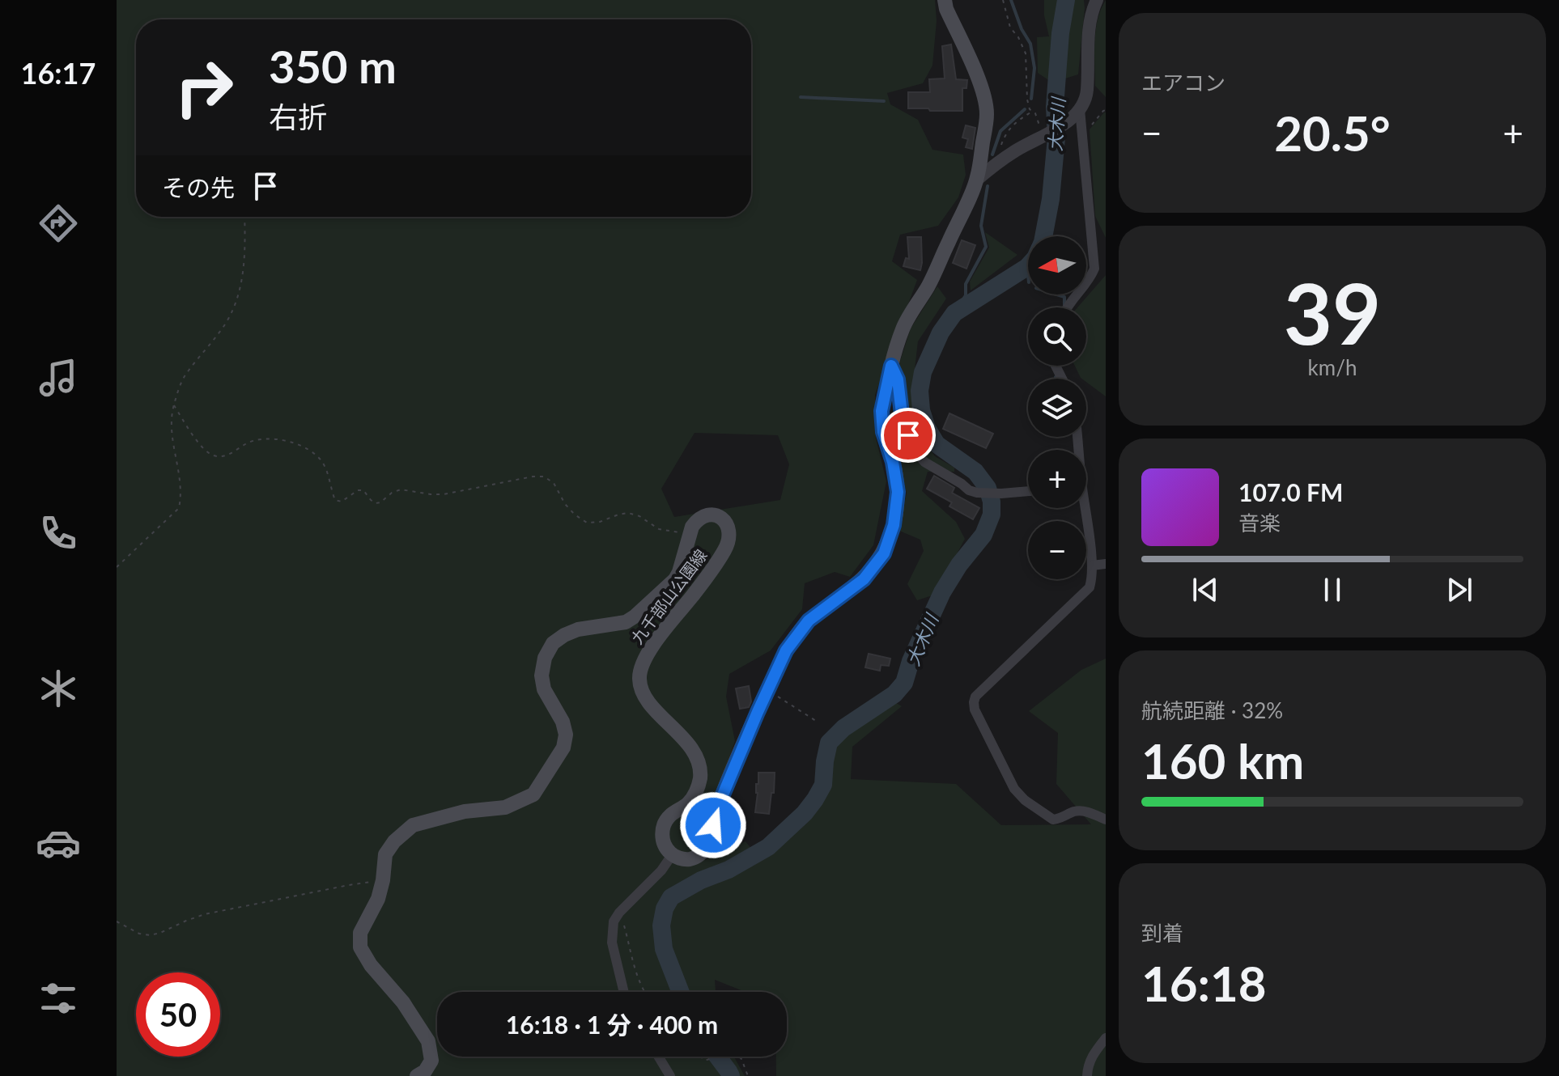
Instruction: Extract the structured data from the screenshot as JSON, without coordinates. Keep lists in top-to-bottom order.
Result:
{
  "streets": {
    "main road": ["九千部山公園線"]
  },
  "water": ["大木川"],
  "north": "left",
  "page": {
    "tabs": "16:17",
    "tile": [
      "エアコン",
      ["39", "km/h"],
      ["航続距離 · 32%", "160 km"],
      ["到着", "16:18"]
    ],
    "turn": ["350 m", "右折"],
    "heat": ["−", "20.5°", "+"],
    "then": "その先",
    "map_buttons": ["+", "−"],
    "song": ["107.0 FM", "音楽"],
    "limit": "50",
    "trip": "16:18 · 1 分 · 400 m"
  }
}
